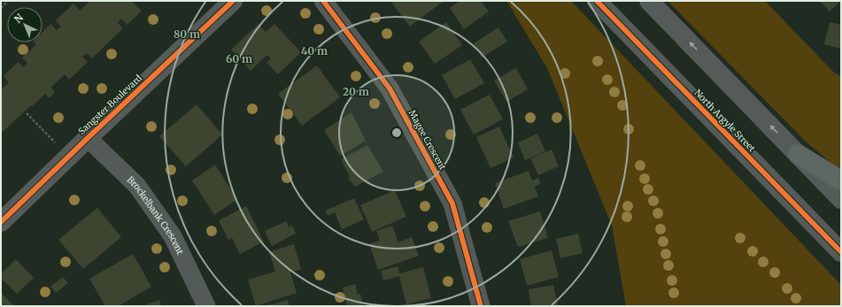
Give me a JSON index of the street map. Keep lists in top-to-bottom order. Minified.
{"streets":{"street":["Sangster Boulevard","North Argyle Street","Magee Crescent","Brockelbank Crescent"]},"crossings":[["Sangster Boulevard","Brockelbank Crescent"]],"north":"top left","rings":["80 m","40 m","60 m","20 m"]}
